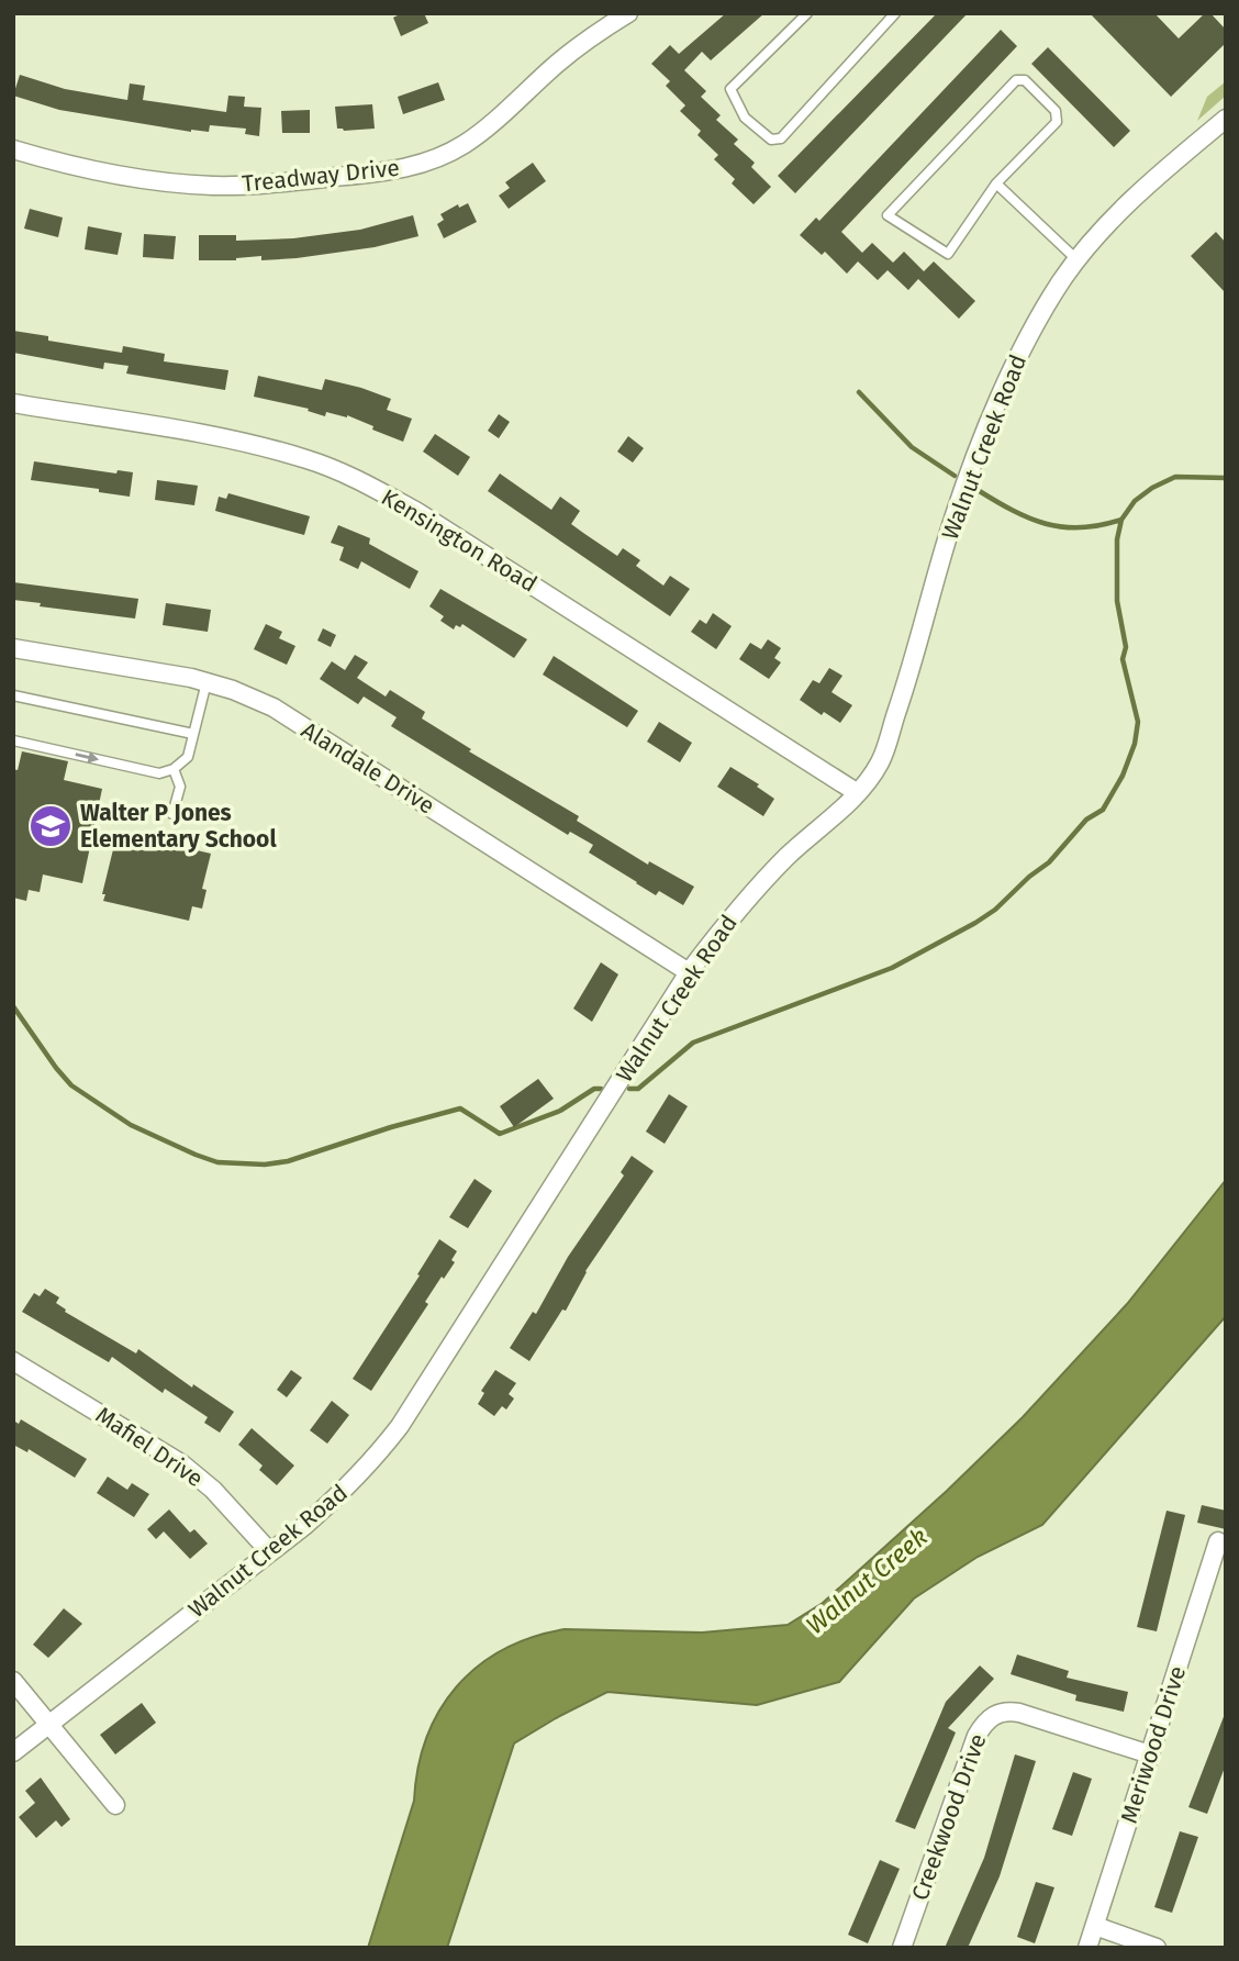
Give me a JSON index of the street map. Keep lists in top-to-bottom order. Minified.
{"streets":{"street":["Treadway Drive","Walnut Creek Road","Kensington Road","Alandale Drive","Mafiel Drive","Meriwood Drive","Creekwood Drive"]},"crossings":[["Walnut Creek Road","Kensington Road"],["Walnut Creek Road","Alandale Drive"],["Walnut Creek Road","Mafiel Drive"],["Meriwood Drive","Creekwood Drive"]],"water":["Walnut Creek"],"places":{"school or university":["Walter P Jones Elementary School"]}}
